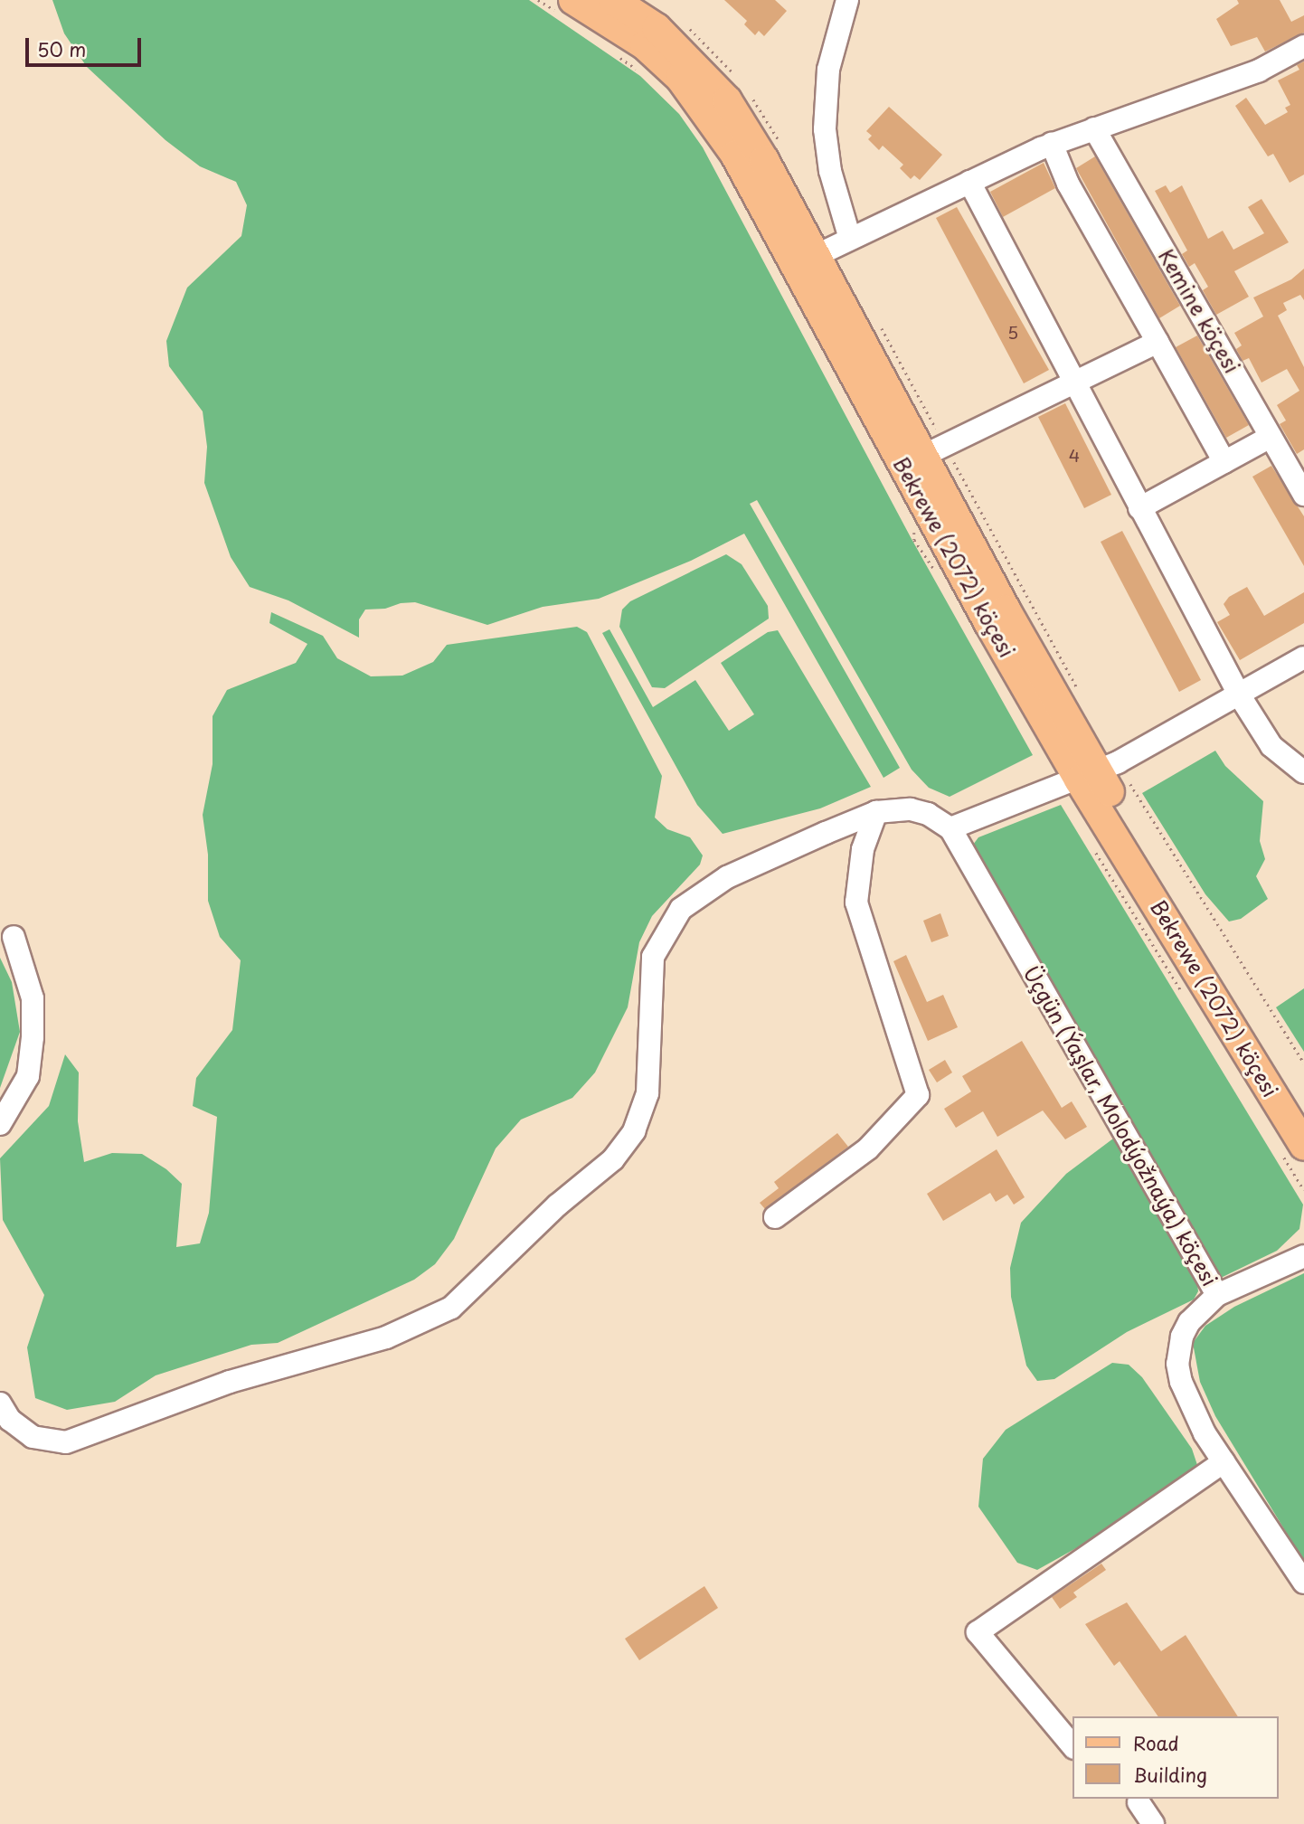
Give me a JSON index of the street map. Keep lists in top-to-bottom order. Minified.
{"streets":{"main road":["Bekrewe (2072) köçesi"],"street":["Kemine köçesi","Üçgün (Ýaşlar, Molodýožnaýa) köçesi"]},"house_numbers":["5","4"],"legend":["Road","Building"],"scale_bar":"50 m"}
